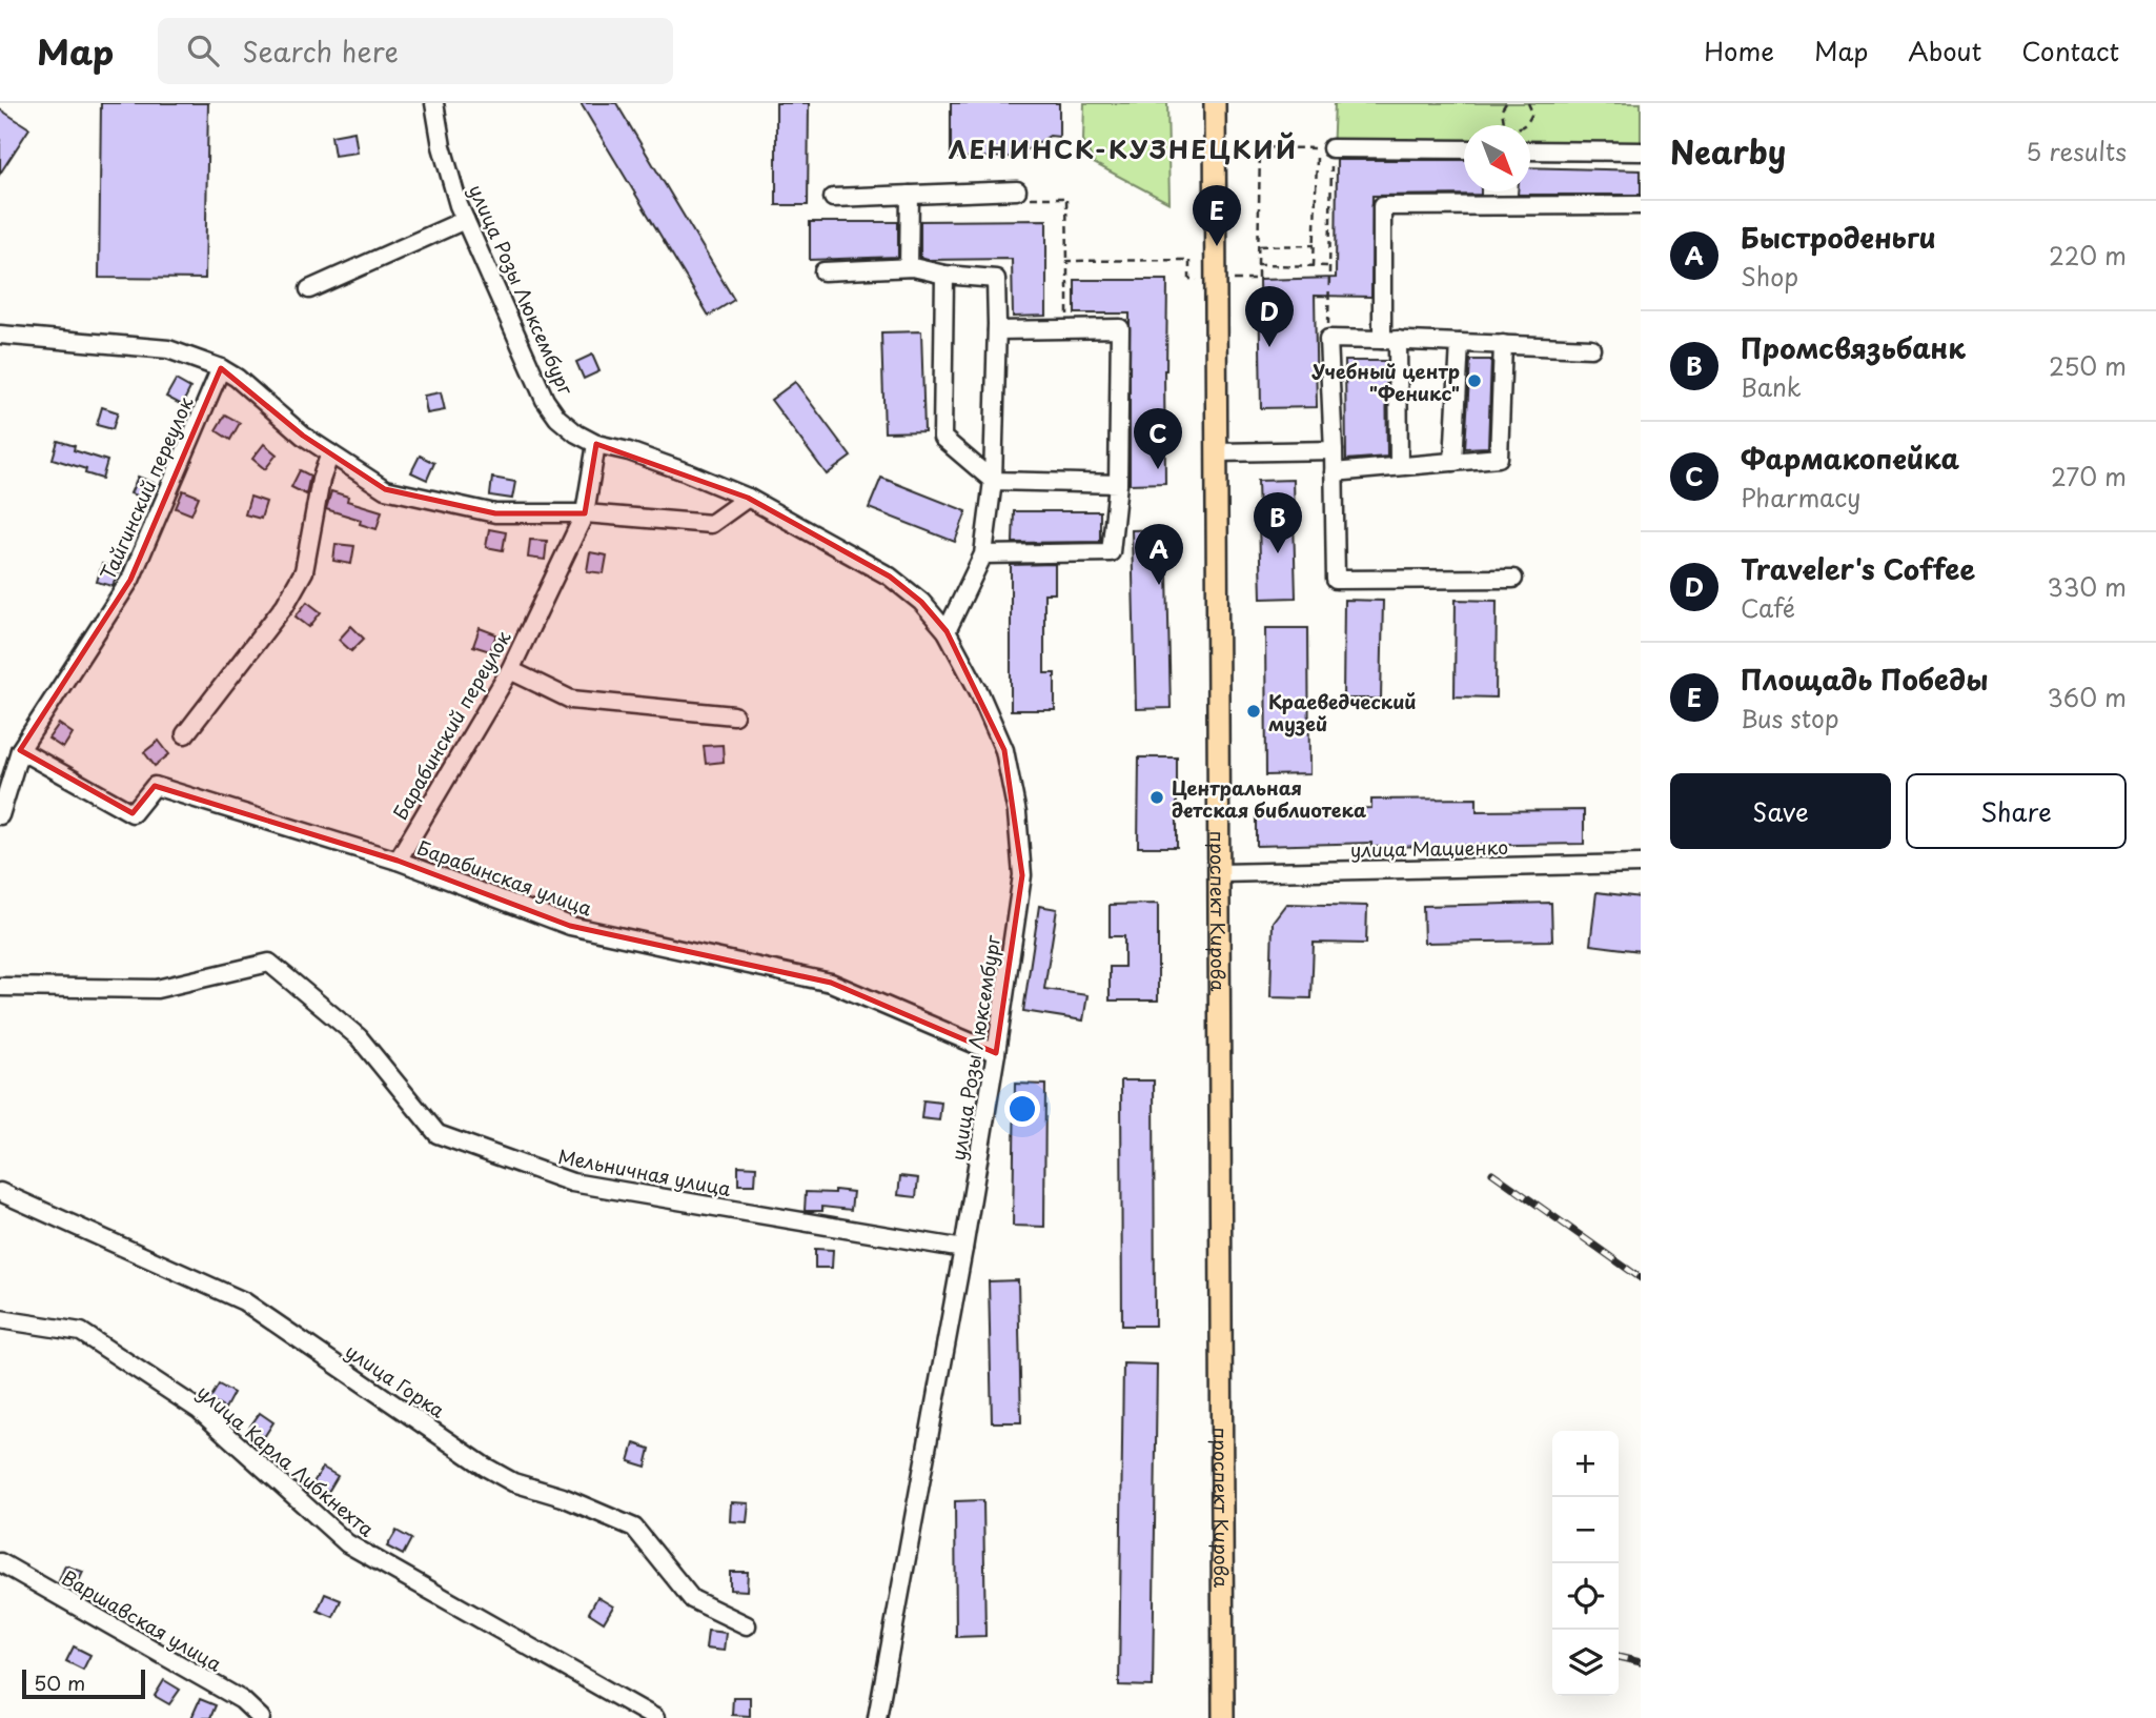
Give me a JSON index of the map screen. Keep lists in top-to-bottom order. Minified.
{"streets":{"main road":["проспект Кирова"],"street":["улица Розы Люксембург","Тайгинский переулок","Барабинский переулок","улица Мациенко","Барабинская улица","Мельничная улица","улица Горка","улица Карла Либкнехта","Варшавская улица"]},"crossings":[["улица Розы Люксембург","Барабинский переулок"],["улица Розы Люксембург","Барабинская улица"],["улица Розы Люксембург","Мельничная улица"],["Тайгинский переулок","Барабинская улица"],["Барабинский переулок","Барабинская улица"],["улица Мациенко","проспект Кирова"]],"districts":["ЛЕНИНСК-КУЗНЕЦКИЙ"],"places":["Учебный центр \"Феникс\"","Краеведческий музей","Центральная детская библиотека"],"scale_bar":"50 m","north":"bottom right","page":{"header":"Map","search":"Search here","nav":["Home","Map","About","Contact"],"heading":["Nearby","5 results"],"pins":["E","D","C","B","A"],"list":[{"mark":"A","name":"Быстроденьги","note":"Shop","value":"220 m"},{"mark":"B","name":"Промсвязьбанк","note":"Bank","value":"250 m"},{"mark":"C","name":"Фармакопейка","note":"Pharmacy","value":"270 m"},{"mark":"D","name":"Traveler's Coffee","note":"Café","value":"330 m"},{"mark":"E","name":"Площадь Победы","note":"Bus stop","value":"360 m"}],"buttons":["Save","Share"],"map_buttons":["+","−"],"scale":"50 m"}}
